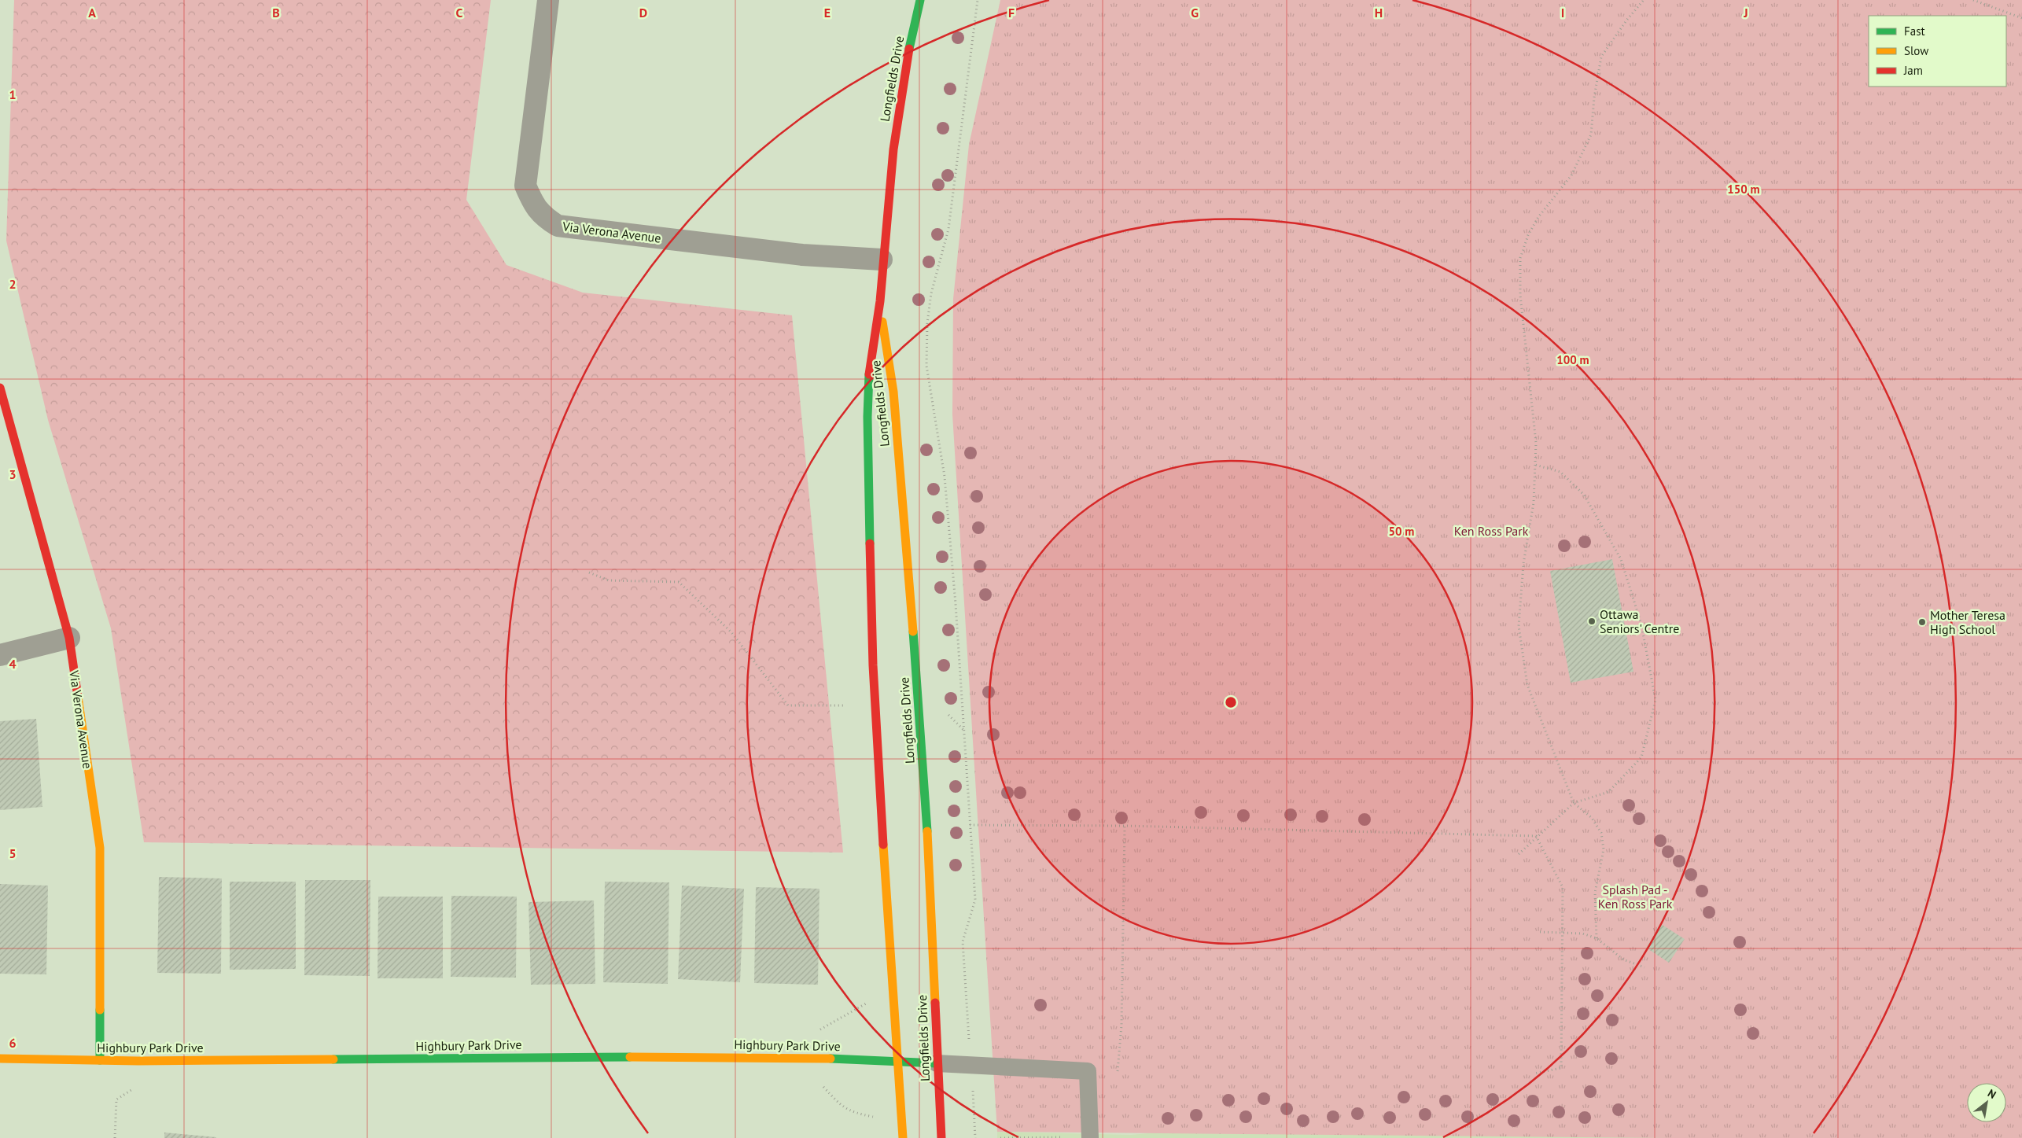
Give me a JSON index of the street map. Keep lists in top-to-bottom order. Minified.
{"streets":{"street":["Longfields Drive","Via Verona Avenue","Highbury Park Drive"]},"crossings":[["Longfields Drive","Via Verona Avenue"],["Longfields Drive","Highbury Park Drive"],["Via Verona Avenue","Highbury Park Drive"]],"parks":["Ken Ross Park","Splash Pad - Ken Ross Park"],"places":["Ottawa Seniors' Centre","Mother Teresa High School"],"legend":["Fast","Slow","Jam"],"north":"top right","grid":{"columns":["A","B","C","D","E","F","G","H","I","J"],"rows":["1","2","3","4","5","6"]},"rings":["150 m","100 m","50 m"]}
